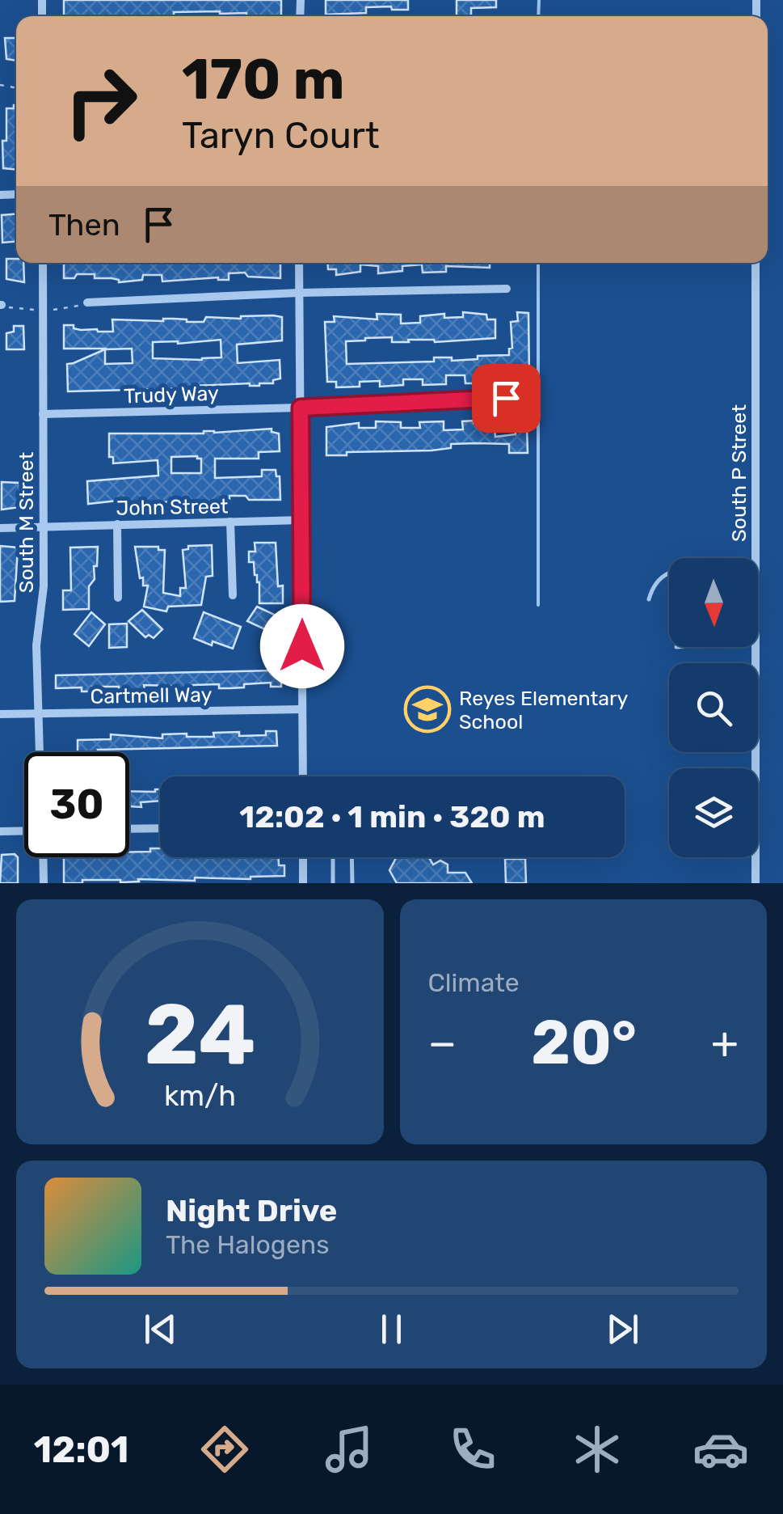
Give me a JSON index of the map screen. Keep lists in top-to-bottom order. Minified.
{"streets":{"street":["Trudy Way","South P Street","John Street","South M Street","Cartmell Way"]},"crossings":[["Trudy Way","South M Street"],["John Street","South M Street"],["South M Street","Cartmell Way"]],"places":{"school or university":["Reyes Elementary School"]},"north":"bottom","page":{"turn":["170 m","Taryn Court"],"then":"Then","limit":"30","trip":"12:02 · 1 min · 320 m","tile":"Climate","heat":["−","20°","+"],"song":["Night Drive","The Halogens"],"tabs":"12:01","gauge":["24","km/h"]}}
